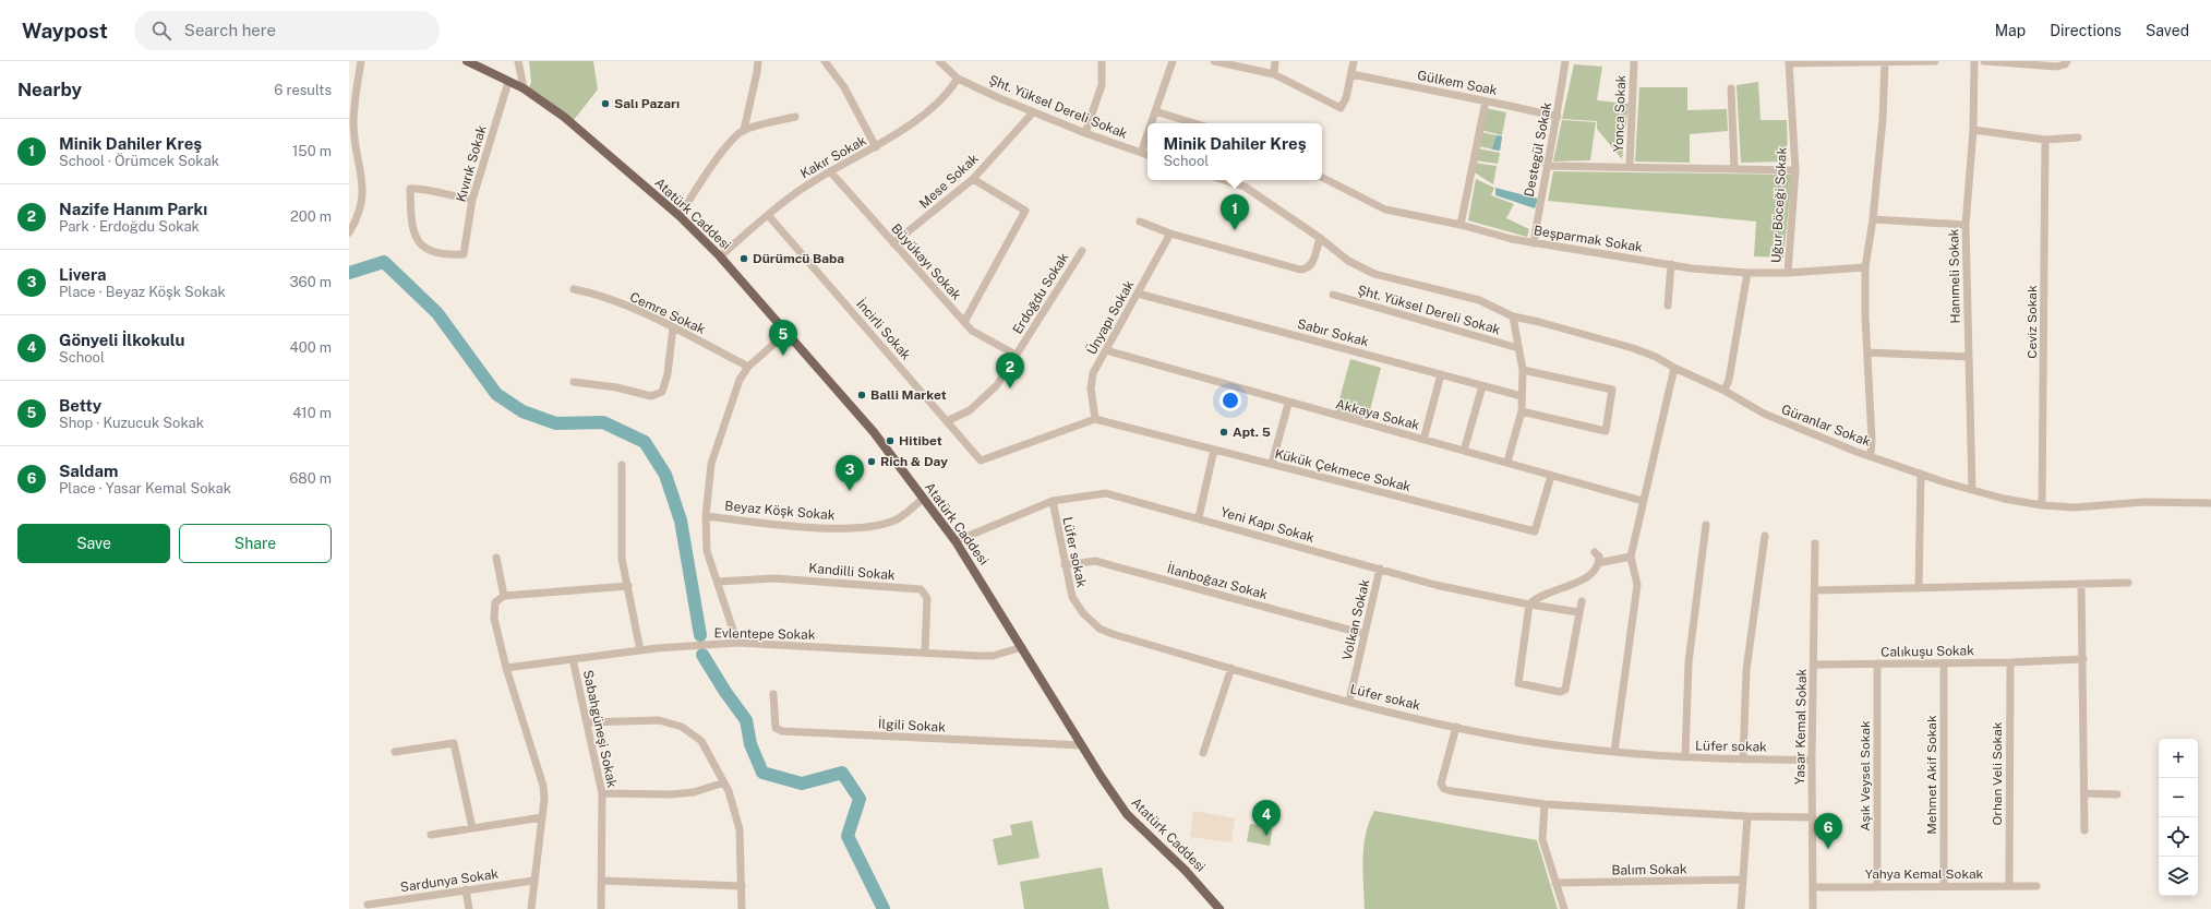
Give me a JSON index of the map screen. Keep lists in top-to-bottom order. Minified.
{"streets":{"main road":["Atatürk Caddesi"],"street":["Gülkem Soak","Şht. Yüksel Dereli Sokak","Yonca Sokak","Destegül Sokak","Kakır Sokak","Kıvırık Sokak","Mese Sokak","Uğur Böceği Sokak","Beşparmak Sokak","Büyükayı Sokak","Hanımeli Sokak","Erdoğdu Sokak","Cemre Sokak","Ünyapı Sokak","Ceviz Sokak","İncirli Sokak","Sabır Sokak","Akkaya Sokak","Güranlar Sokak","Kükük Çekmece Sokak","Beyaz Köşk Sokak","Yeni Kapı Sokak","Lüfer sokak","Kandilli Sokak","İlanboğazı Sokak","Volkan Sokak","Evlentepe Sokak","Calıkuşu Sokak","İlgili Sokak","Yasar Kemal Sokak","Sabahgüneşi Sokak","Orhan Veli Sokak","Mehmet Akif Sokak","Aşık Veysel Sokak","Balım Sokak","Yahya Kemal Sokak","Sardunya Sokak"]},"crossings":[["Gülkem Soak","Destegül Sokak"],["Şht. Yüksel Dereli Sokak","Kakır Sokak"],["Şht. Yüksel Dereli Sokak","Mese Sokak"],["Şht. Yüksel Dereli Sokak","Güranlar Sokak"],["Destegül Sokak","Beşparmak Sokak"],["Kakır Sokak","Atatürk Caddesi"],["Kakır Sokak","Büyükayı Sokak"],["Kakır Sokak","İncirli Sokak"],["Kıvırık Sokak","Atatürk Caddesi"],["Mese Sokak","Büyükayı Sokak"],["Uğur Böceği Sokak","Beşparmak Sokak"],["Atatürk Caddesi","Beyaz Köşk Sokak"],["Atatürk Caddesi","Yeni Kapı Sokak"],["Atatürk Caddesi","Evlentepe Sokak"],["Atatürk Caddesi","İlgili Sokak"],["Büyükayı Sokak","Erdoğdu Sokak"],["Hanımeli Sokak","Güranlar Sokak"],["Erdoğdu Sokak","İncirli Sokak"],["Ünyapı Sokak","İncirli Sokak"],["Ünyapı Sokak","Sabır Sokak"],["Ünyapı Sokak","Akkaya Sokak"],["Ünyapı Sokak","Kükük Çekmece Sokak"],["Ceviz Sokak","Güranlar Sokak"],["İncirli Sokak","Kükük Çekmece Sokak"],["Akkaya Sokak","Kükük Çekmece Sokak"],["Yeni Kapı Sokak","Lüfer sokak"],["Yeni Kapı Sokak","Volkan Sokak"],["Lüfer sokak","İlanboğazı Sokak"],["Lüfer sokak","Volkan Sokak"],["Lüfer sokak","Yasar Kemal Sokak"],["Kandilli Sokak","Evlentepe Sokak"],["İlanboğazı Sokak","Volkan Sokak"],["Evlentepe Sokak","Sabahgüneşi Sokak"],["Calıkuşu Sokak","Yasar Kemal Sokak"],["Calıkuşu Sokak","Orhan Veli Sokak"],["Calıkuşu Sokak","Mehmet Akif Sokak"],["Calıkuşu Sokak","Aşık Veysel Sokak"],["Yasar Kemal Sokak","Yahya Kemal Sokak"],["Orhan Veli Sokak","Yahya Kemal Sokak"],["Mehmet Akif Sokak","Yahya Kemal Sokak"],["Aşık Veysel Sokak","Yahya Kemal Sokak"]],"places":["Salı Pazarı","Dürümcü Baba","Balli Market","Apt. 5","Hitibet","Rich & Day"],"page":{"header":"Waypost","search":"Search here","nav":["Map","Directions","Saved"],"heading":["Nearby","6 results"],"list":[{"mark":"1","name":"Minik Dahiler Kreş","note":"School · Örümcek Sokak","value":"150 m"},{"mark":"2","name":"Nazife Hanım Parkı","note":"Park · Erdoğdu Sokak","value":"200 m"},{"mark":"3","name":"Livera","note":"Place · Beyaz Köşk Sokak","value":"360 m"},{"mark":"4","name":"Gönyeli İlkokulu","note":"School","value":"400 m"},{"mark":"5","name":"Betty","note":"Shop · Kuzucuk Sokak","value":"410 m"},{"mark":"6","name":"Saldam","note":"Place · Yasar Kemal Sokak","value":"680 m"}],"popup":["Minik Dahiler Kreş","School"],"pins":["1","5","2","3","4","6"],"buttons":["Save","Share"],"map_buttons":["+","−"]}}
